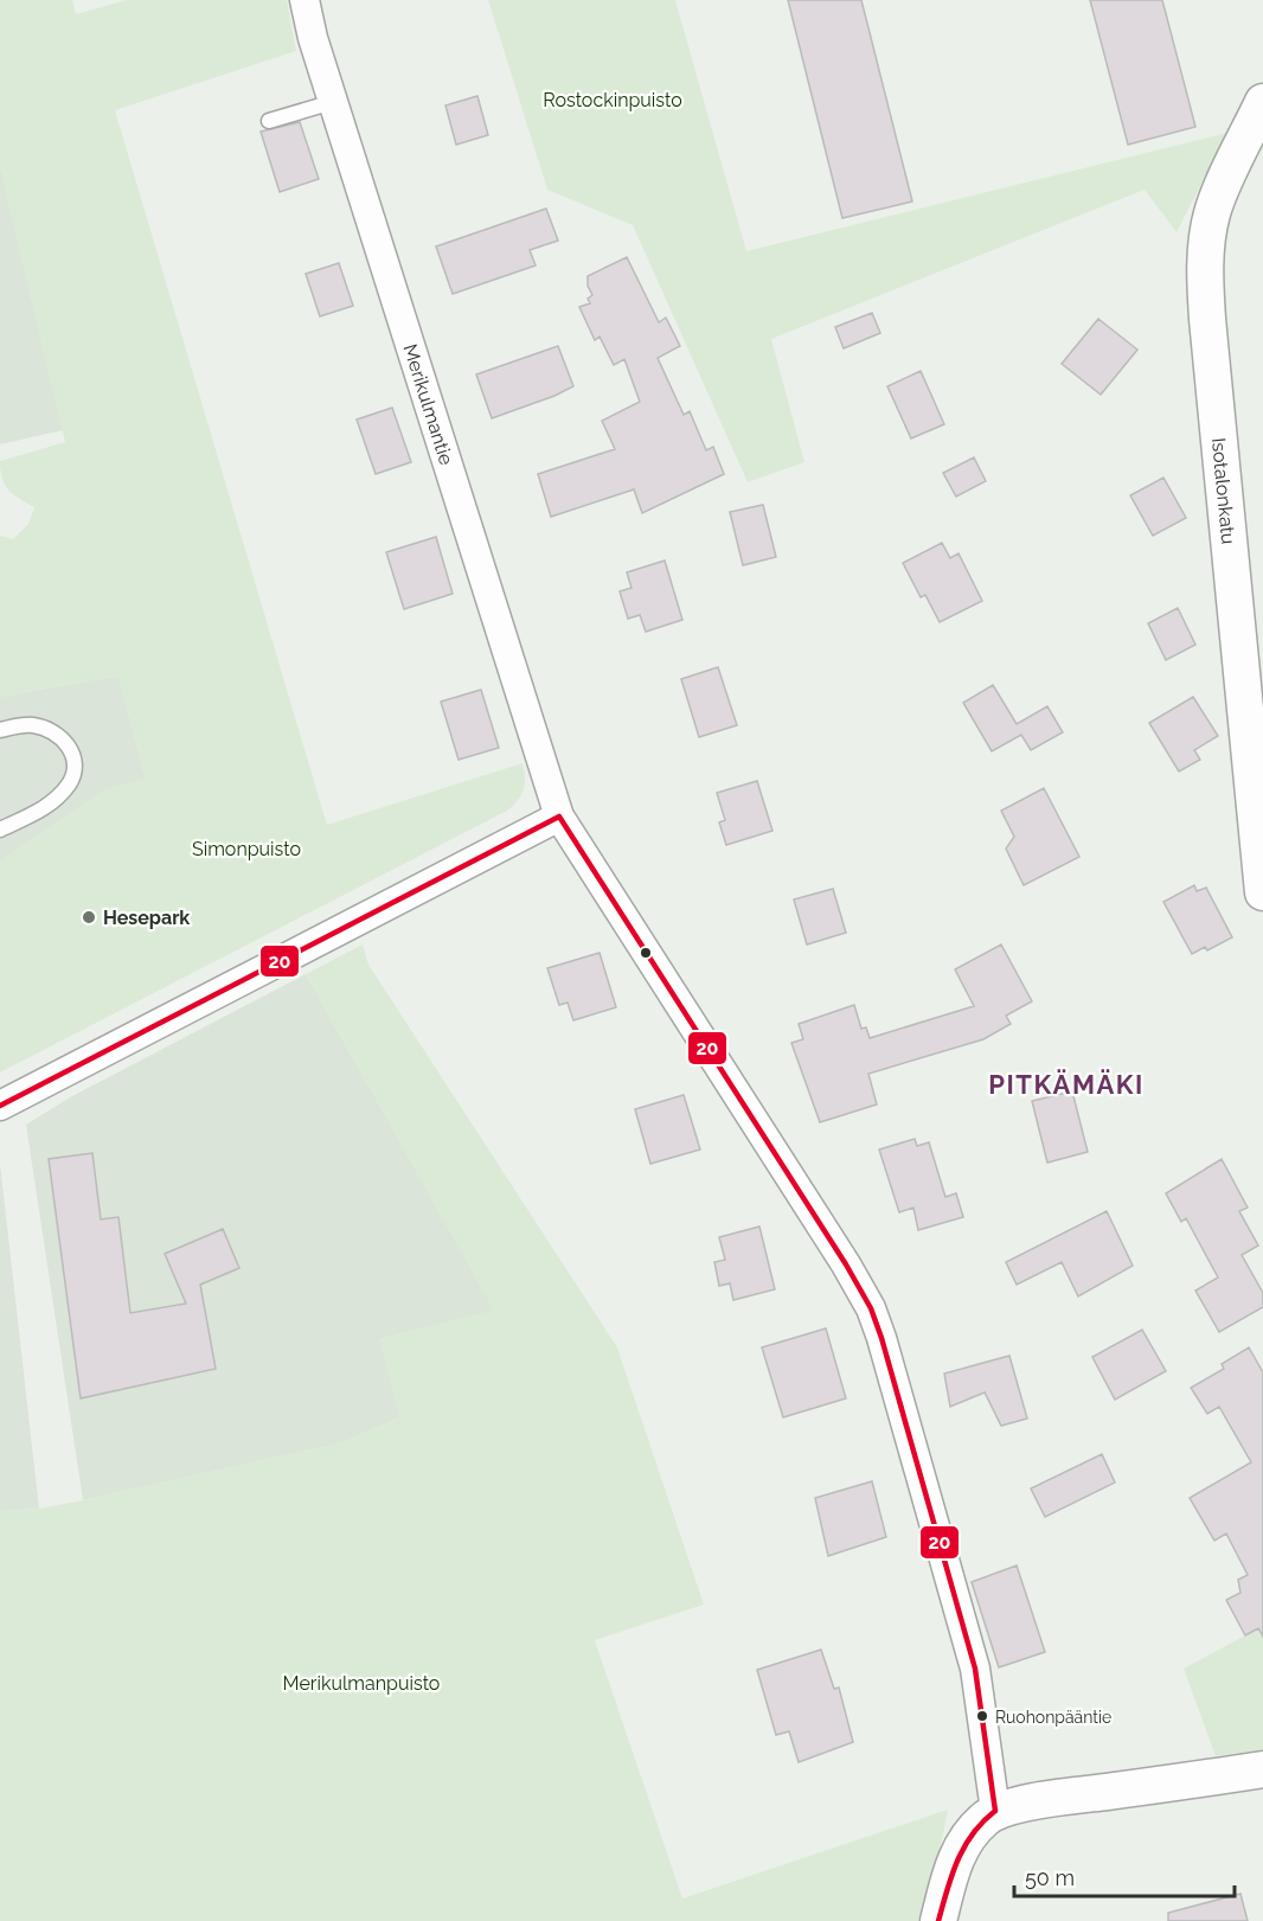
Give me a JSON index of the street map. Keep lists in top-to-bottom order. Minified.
{"streets":{"street":["Merikulmantie","Isotalonkatu"]},"districts":["PITKÄMÄKI"],"parks":["Rostockinpuisto","Simonpuisto","Merikulmanpuisto"],"places":["Hesepark","Ruohonpääntie"],"lines":["transit line 20"],"scale_bar":"50 m"}
